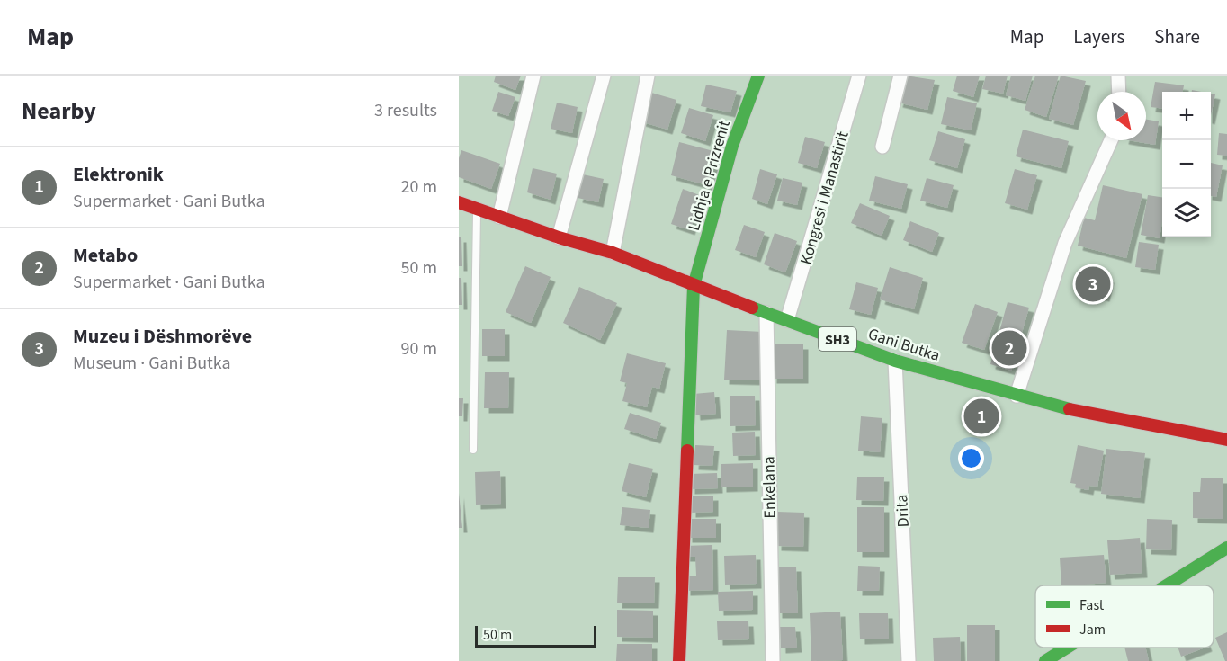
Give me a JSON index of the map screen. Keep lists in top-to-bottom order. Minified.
{"streets":{"main road":["Lidhja e Prizrenit","SH3","Gani Butka"],"street":["Kongresi i Manastirit","Enkelana","Drita"]},"crossings":[["Lidhja e Prizrenit","Gani Butka"],["Kongresi i Manastirit","Gani Butka"],["Gani Butka","Enkelana"],["Gani Butka","Drita"]],"legend":["Fast","Jam"],"scale_bar":"50 m","north":"bottom right","page":{"header":"Map","nav":["Map","Layers","Share"],"heading":["Nearby","3 results"],"map_buttons":["+","−"],"list":[{"mark":"1","name":"Elektronik","note":"Supermarket · Gani Butka","value":"20 m"},{"mark":"2","name":"Metabo","note":"Supermarket · Gani Butka","value":"50 m"},{"mark":"3","name":"Muzeu i Dëshmorëve","note":"Museum · Gani Butka","value":"90 m"}],"pins":["3","2","1"],"scale":"50 m"}}
